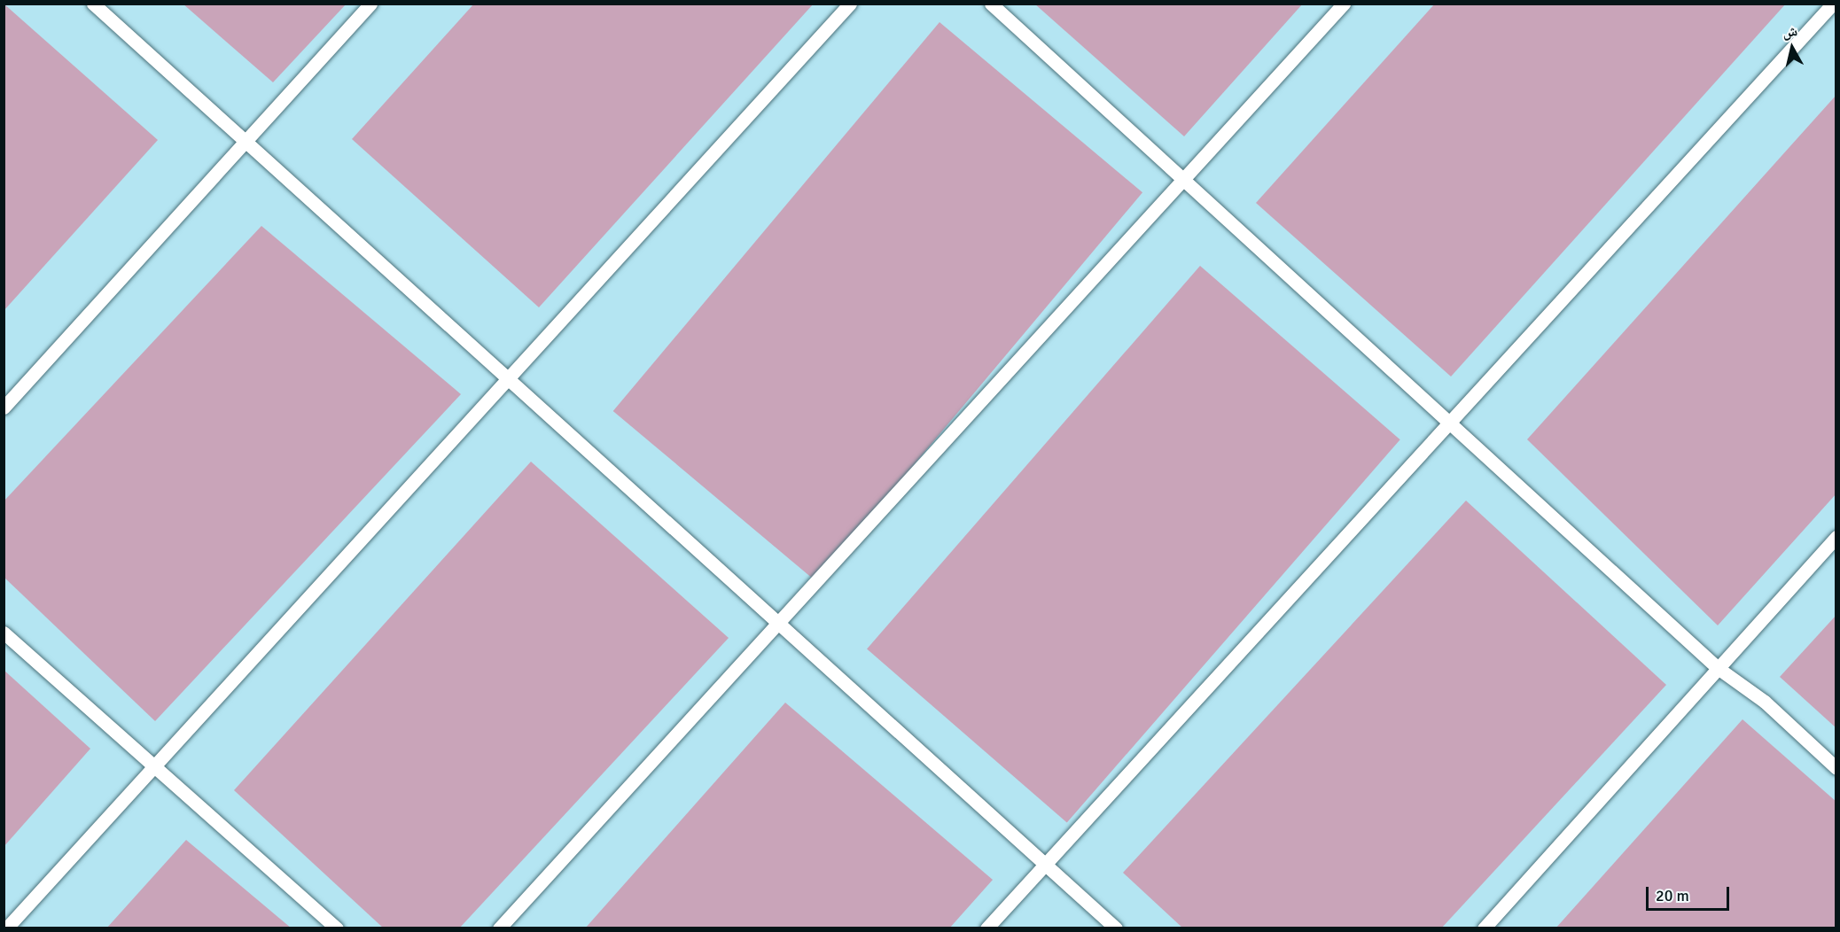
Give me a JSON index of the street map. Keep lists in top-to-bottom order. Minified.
{"scale_bar":"20 m","north":"top"}
